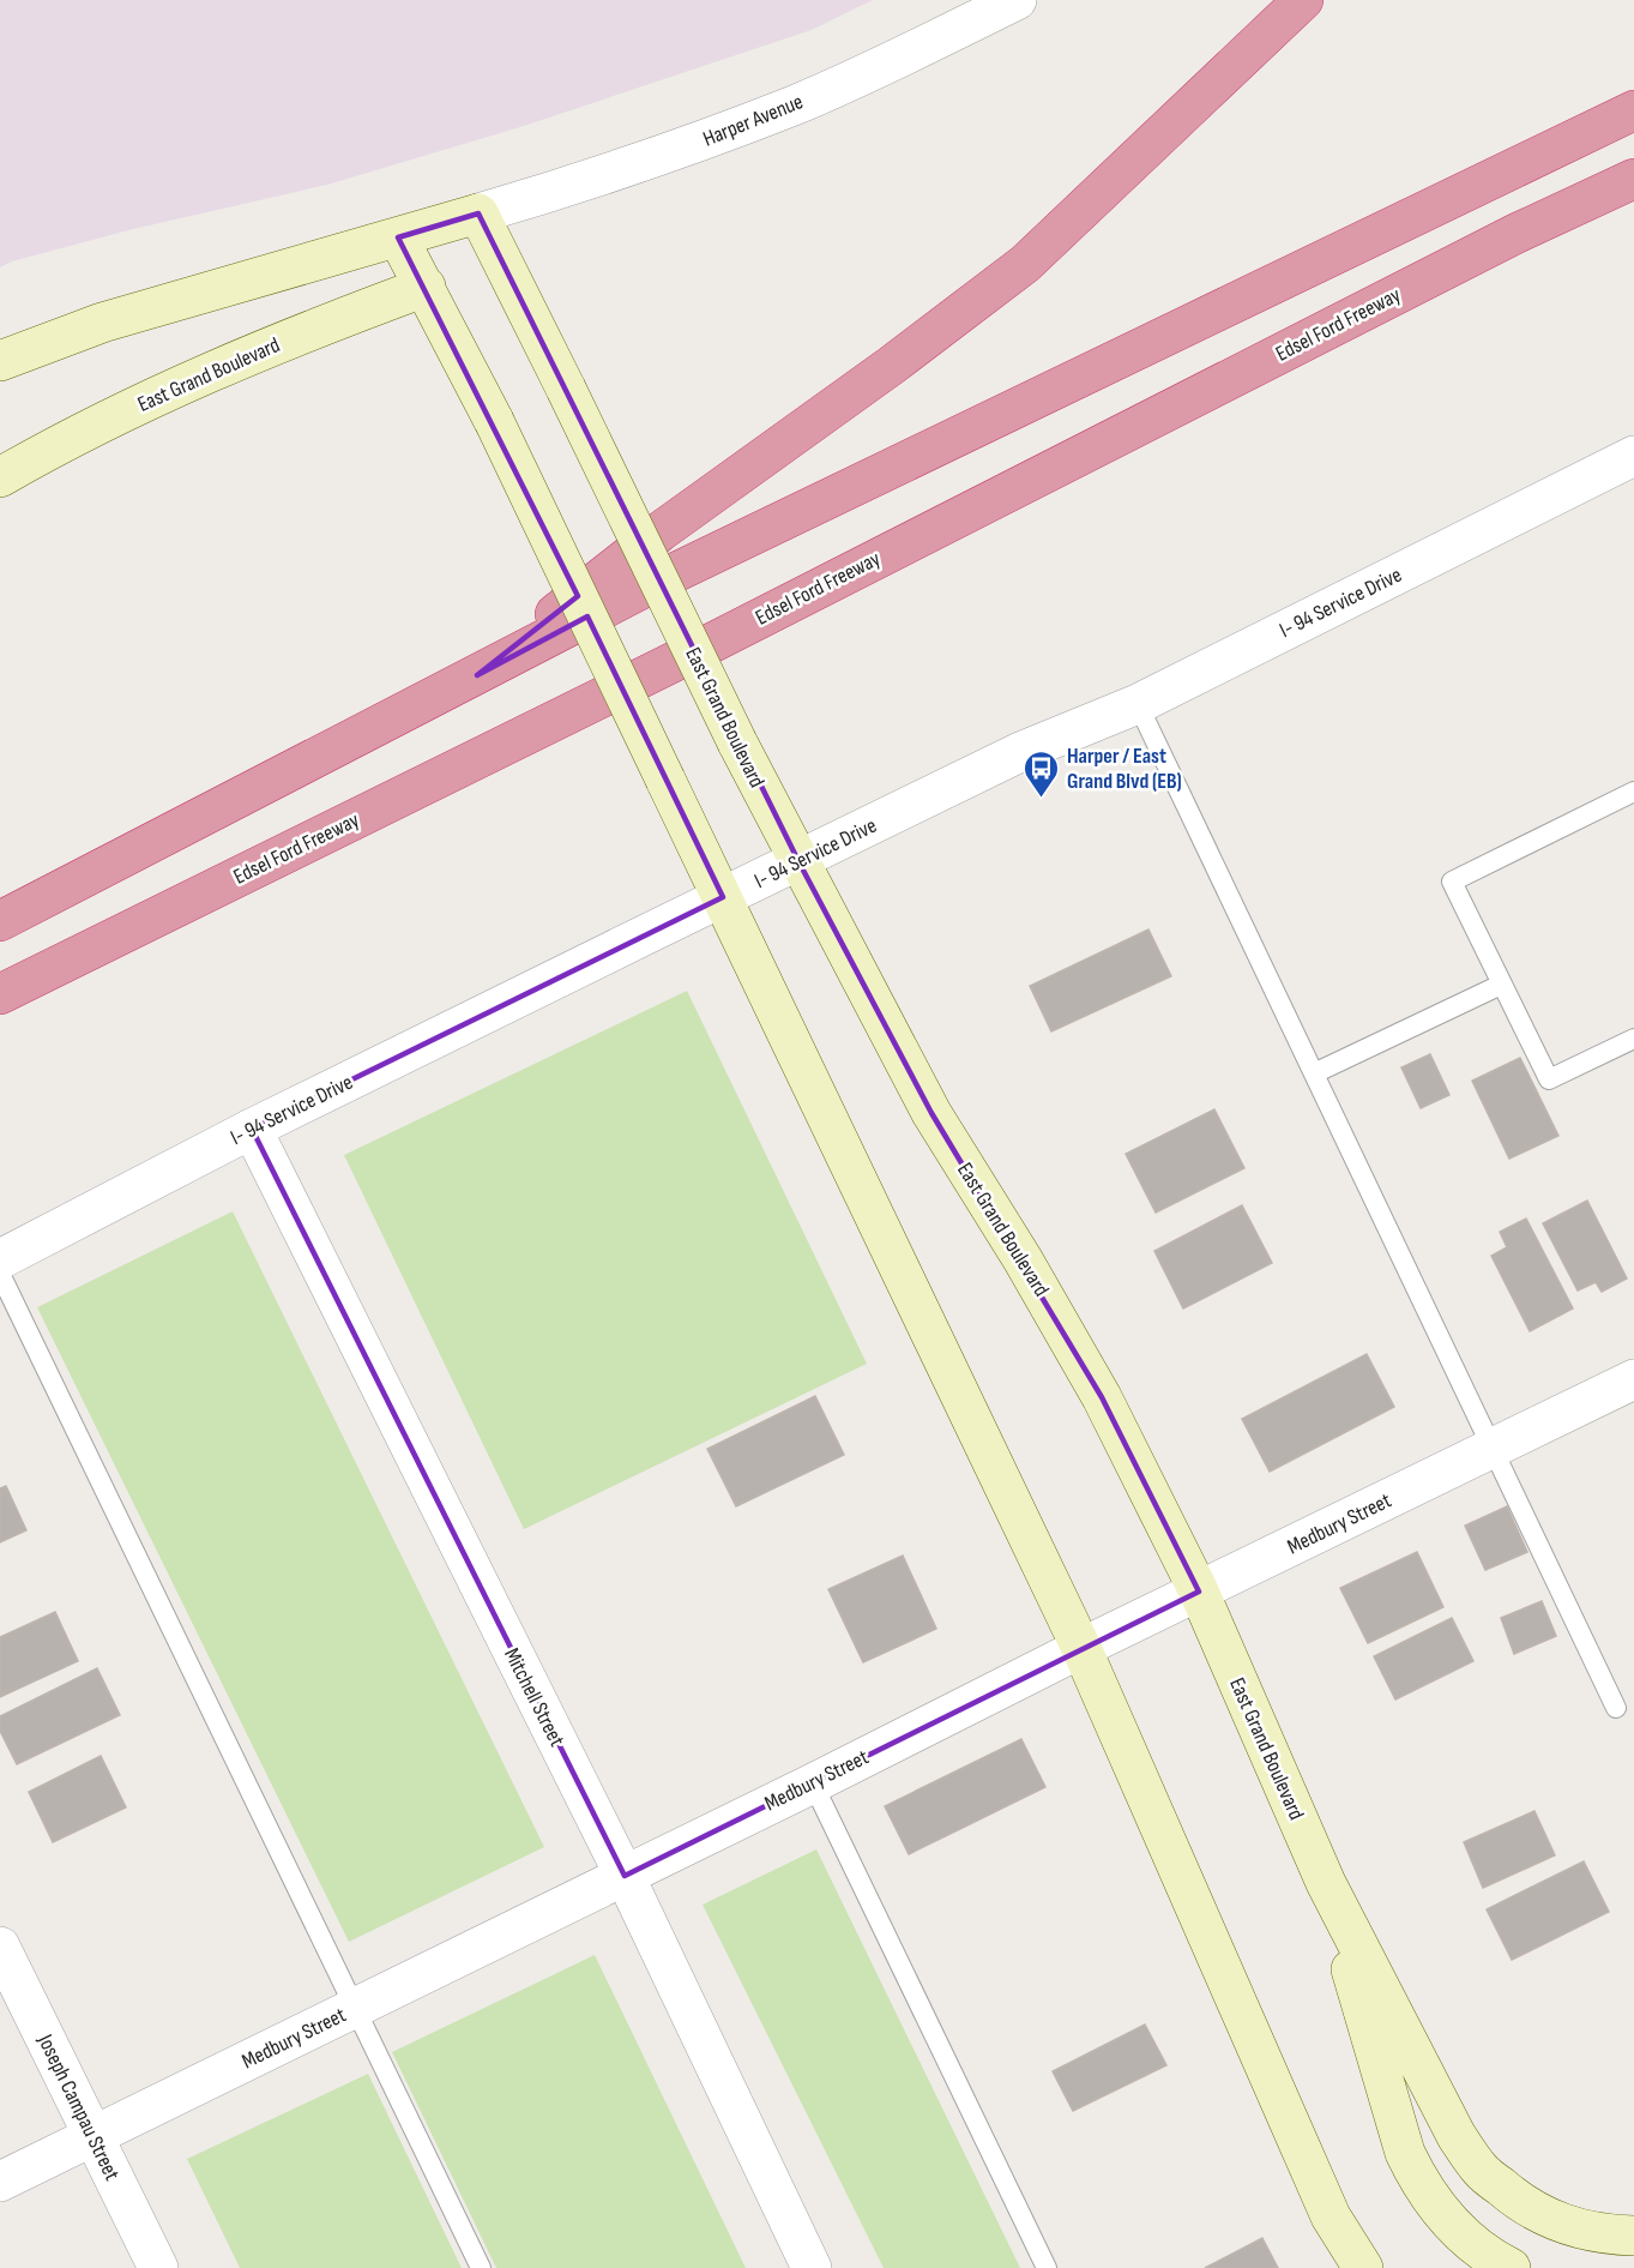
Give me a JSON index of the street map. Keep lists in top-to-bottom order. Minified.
{"streets":{"highway":["Edsel Ford Freeway"],"main road":["East Grand Boulevard"],"street":["Harper Avenue","I- 94 Service Drive","Medbury Street","Mitchell Street","Joseph Campau Street"]},"crossings":[["Harper Avenue","East Grand Boulevard"],["East Grand Boulevard","I- 94 Service Drive"],["East Grand Boulevard","Medbury Street"],["I- 94 Service Drive","Mitchell Street"],["Medbury Street","Mitchell Street"],["Medbury Street","Joseph Campau Street"]],"places":{"bus stop":["Harper / East Grand Blvd (EB)"]}}
